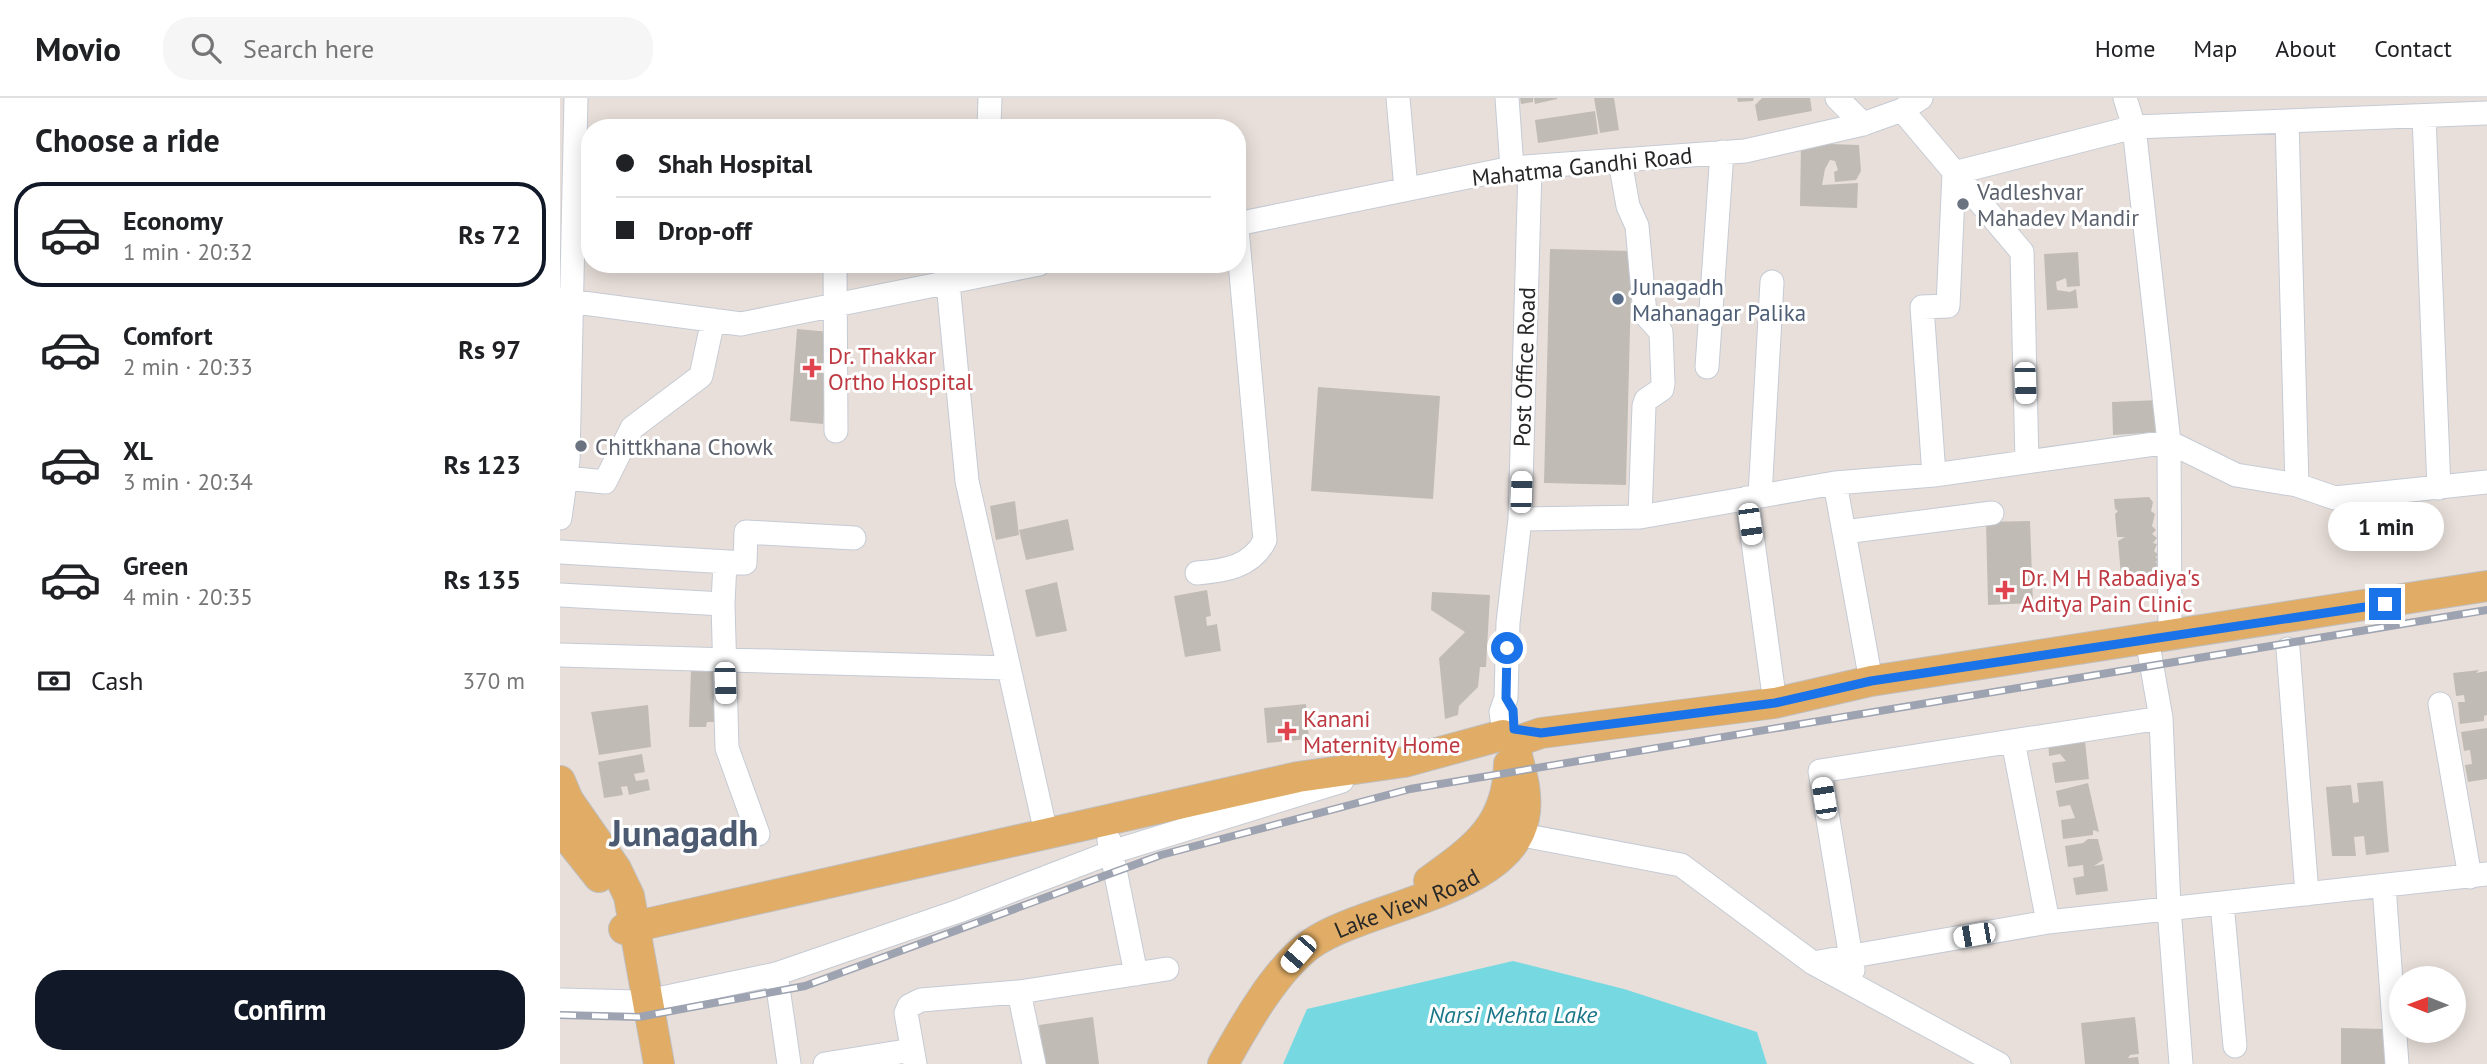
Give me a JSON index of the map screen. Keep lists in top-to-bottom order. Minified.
{"streets":{"main road":["Lake View Road"],"street":["Mahatma Gandhi Road","Post Office Road"]},"crossings":[["Mahatma Gandhi Road","Post Office Road"]],"districts":["Junagadh"],"water":["Narsi Mehta Lake"],"places":{"other":["Vadleshvar Mahadev Mandir","Junagadh Mahanagar Palika","Chittkhana Chowk"],"health":["Dr. Thakkar Ortho Hospital","Dr. M H Rabadiya's Aditya Pain Clinic","Kanani Maternity Home"]},"north":"left","page":{"header":"Movio","search":"Search here","nav":["Home","Map","About","Contact"],"heading":"Choose a ride","banner":["Shah Hospital","Drop-off"],"list":[{"name":"Economy","note":"1 min · 20:32","value":"Rs 72"},{"name":"Comfort","note":"2 min · 20:33","value":"Rs 97"},{"name":"XL","note":"3 min · 20:34","value":"Rs 123"},{"name":"Green","note":"4 min · 20:35","value":"Rs 135"}],"bubble":"1 min","pay":["Cash","370 m"],"buttons":"Confirm"}}
